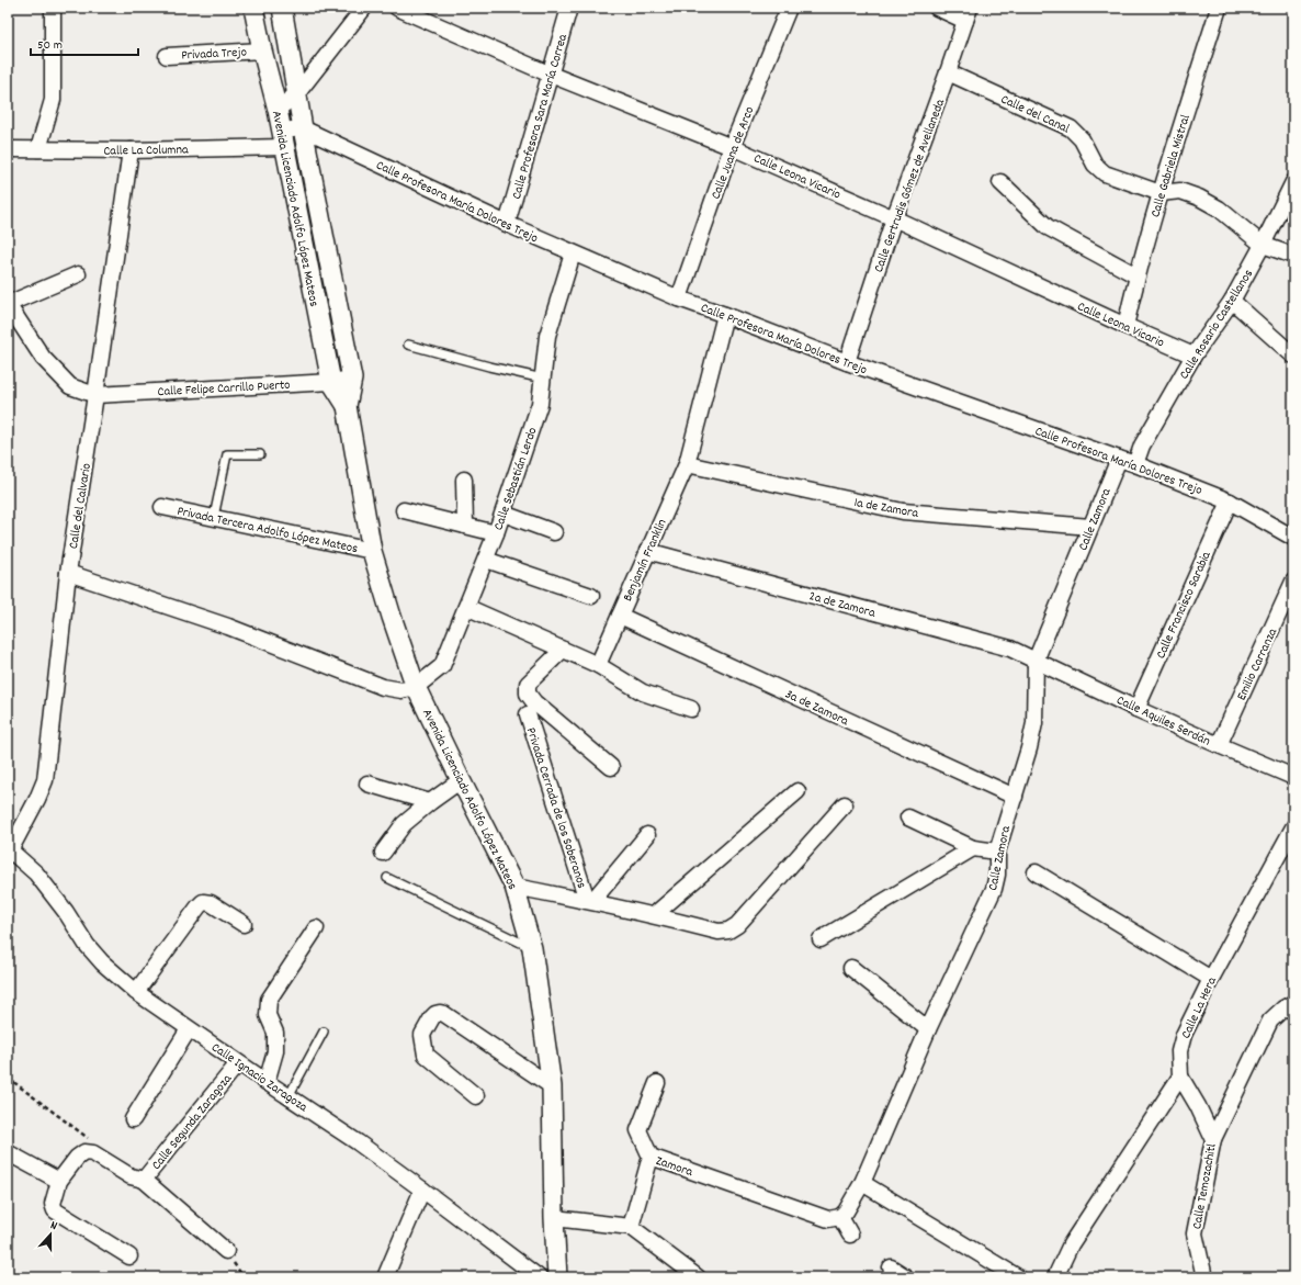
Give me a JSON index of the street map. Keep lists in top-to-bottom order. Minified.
{"streets":{"street":["Privada Trejo","Calle del Canal","Calle Profesora Sara María Correa","Calle La Columna","Calle Juana de Arco","Calle Gabriela Mistral","Calle Leona Vicario","Calle Gertrudis Gómez de Avellaneda","Calle Profesora María Dolores Trejo","Avenida Licenciado Adolfo López Mateos","Calle Rosario Castellanos","Calle Felipe Carrillo Puerto","Calle Sebastián Lerdo","Calle del Calvario","1a de Zamora","Calle Zamora","Privada Tercera Adolfo López Mateos","Benjamín Franklin","2a de Zamora","Calle Francisco Sarabia","Emilio Carranza","3a de Zamora","Calle Aquiles Serdán","Privada Cerrada de los Soberanos","Calle La Hera","Calle Ignacio Zaragoza","Calle Segunda Zaragoza","Zamora","Calle Temozachitl"]},"crossings":[["Privada Trejo","Avenida Licenciado Adolfo López Mateos"],["Calle del Canal","Calle Gabriela Mistral"],["Calle del Canal","Calle Gertrudis Gómez de Avellaneda"],["Calle del Canal","Calle Rosario Castellanos"],["Calle Profesora Sara María Correa","Calle Leona Vicario"],["Calle Profesora Sara María Correa","Calle Profesora María Dolores Trejo"],["Calle La Columna","Avenida Licenciado Adolfo López Mateos"],["Calle La Columna","Calle del Calvario"],["Calle Juana de Arco","Calle Leona Vicario"],["Calle Juana de Arco","Calle Profesora María Dolores Trejo"],["Calle Gabriela Mistral","Calle Leona Vicario"],["Calle Leona Vicario","Calle Gertrudis Gómez de Avellaneda"],["Calle Leona Vicario","Calle Rosario Castellanos"],["Calle Gertrudis Gómez de Avellaneda","Calle Profesora María Dolores Trejo"],["Calle Profesora María Dolores Trejo","Avenida Licenciado Adolfo López Mateos"],["Calle Profesora María Dolores Trejo","Calle Rosario Castellanos"],["Calle Profesora María Dolores Trejo","Calle Sebastián Lerdo"],["Calle Profesora María Dolores Trejo","Calle Zamora"],["Calle Profesora María Dolores Trejo","Benjamín Franklin"],["Calle Profesora María Dolores Trejo","Calle Francisco Sarabia"],["Avenida Licenciado Adolfo López Mateos","Calle Felipe Carrillo Puerto"],["Avenida Licenciado Adolfo López Mateos","Calle Sebastián Lerdo"],["Avenida Licenciado Adolfo López Mateos","Privada Tercera Adolfo López Mateos"],["Avenida Licenciado Adolfo López Mateos","Privada Cerrada de los Soberanos"],["Calle Felipe Carrillo Puerto","Calle del Calvario"],["Calle del Calvario","Calle Ignacio Zaragoza"],["1a de Zamora","Calle Zamora"],["1a de Zamora","Benjamín Franklin"],["Calle Zamora","2a de Zamora"],["Calle Zamora","3a de Zamora"],["Calle Zamora","Calle Aquiles Serdán"],["Calle Zamora","Zamora"],["Benjamín Franklin","2a de Zamora"],["Benjamín Franklin","3a de Zamora"],["2a de Zamora","Calle Aquiles Serdán"],["Calle Francisco Sarabia","Calle Aquiles Serdán"],["Emilio Carranza","Calle Aquiles Serdán"],["Calle La Hera","Calle Temozachitl"],["Calle Ignacio Zaragoza","Calle Segunda Zaragoza"]],"scale_bar":"50 m","north":"top"}
